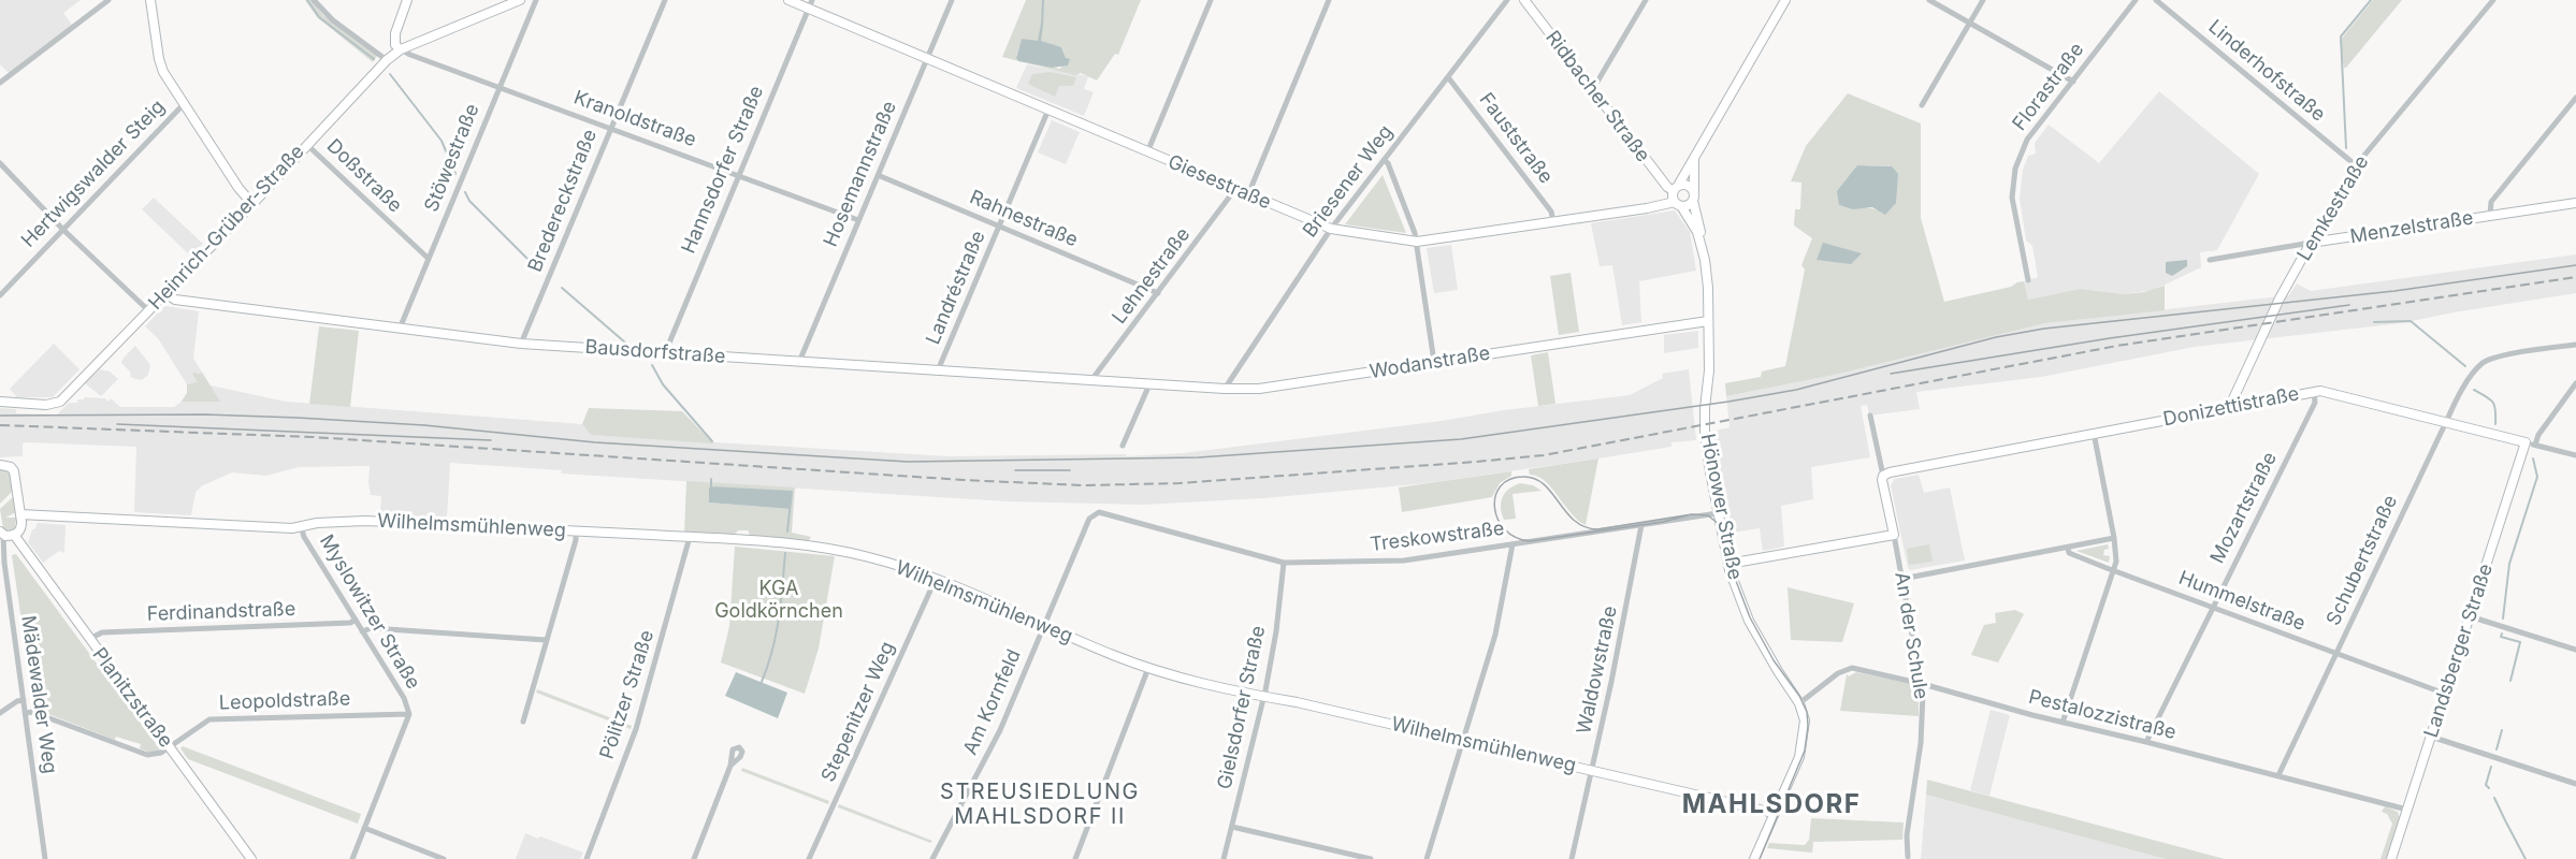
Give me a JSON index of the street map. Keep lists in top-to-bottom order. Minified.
{"streets":{"street":["Linderhofstraße","Florastraße","Ridbacher Straße","Kranoldstraße","Fauststraße","Stöwestraße","Hannsdorfer Straße","Hertwigswalder Steig","Hosemannstraße","Doßstraße","Briesener Weg","Giesestraße","Bredereckstraße","Lemkestraße","Rahnestraße","Heinrich-Grüber-Straße","Menzelstraße","Lehnestraße","Landréstraße","Bausdorfstraße","Wodanstraße","Donizettistraße","Hönower Straße","Mozartstraße","Wilhelmsmühlenweg","Treskowstraße","Schubertstraße","Hummelstraße","Ferdinandstraße","Myslowitzer Straße","An der Schule","Landsberger Straße","Waldowstraße","Mädewalder Weg","Pölitzer Straße","Planitzstraße","Leopoldstraße","Am Kornfeld","Gielsdorfer Straße","Stepenitzer Weg","Pestalozzistraße"]},"crossings":[["Linderhofstraße","Lemkestraße"],["Kranoldstraße","Stöwestraße"],["Kranoldstraße","Hannsdorfer Straße"],["Kranoldstraße","Hosemannstraße"],["Kranoldstraße","Bredereckstraße"],["Kranoldstraße","Heinrich-Grüber-Straße"],["Fauststraße","Briesener Weg"],["Fauststraße","Giesestraße"],["Stöwestraße","Doßstraße"],["Stöwestraße","Bausdorfstraße"],["Hannsdorfer Straße","Giesestraße"],["Hannsdorfer Straße","Bausdorfstraße"],["Hosemannstraße","Giesestraße"],["Hosemannstraße","Rahnestraße"],["Hosemannstraße","Bausdorfstraße"],["Doßstraße","Heinrich-Grüber-Straße"],["Briesener Weg","Giesestraße"],["Briesener Weg","Wodanstraße"],["Giesestraße","Lehnestraße"],["Giesestraße","Landréstraße"],["Giesestraße","Hönower Straße"],["Bredereckstraße","Bausdorfstraße"],["Lemkestraße","Menzelstraße"],["Lemkestraße","Donizettistraße"],["Rahnestraße","Lehnestraße"],["Rahnestraße","Landréstraße"],["Heinrich-Grüber-Straße","Bausdorfstraße"],["Lehnestraße","Bausdorfstraße"],["Landréstraße","Bausdorfstraße"],["Bausdorfstraße","Wodanstraße"],["Wodanstraße","Hönower Straße"],["Donizettistraße","Mozartstraße"],["Donizettistraße","Schubertstraße"],["Donizettistraße","An der Schule"],["Donizettistraße","Landsberger Straße"],["Hönower Straße","Treskowstraße"],["Hönower Straße","Pestalozzistraße"],["Mozartstraße","Hummelstraße"],["Mozartstraße","Pestalozzistraße"],["Wilhelmsmühlenweg","Myslowitzer Straße"],["Wilhelmsmühlenweg","Waldowstraße"],["Wilhelmsmühlenweg","Pölitzer Straße"],["Wilhelmsmühlenweg","Am Kornfeld"],["Wilhelmsmühlenweg","Gielsdorfer Straße"],["Wilhelmsmühlenweg","Stepenitzer Weg"],["Treskowstraße","Waldowstraße"],["Treskowstraße","Am Kornfeld"],["Treskowstraße","Gielsdorfer Straße"],["Schubertstraße","Hummelstraße"],["Schubertstraße","Pestalozzistraße"],["Hummelstraße","Landsberger Straße"],["Ferdinandstraße","Myslowitzer Straße"],["Ferdinandstraße","Planitzstraße"],["Myslowitzer Straße","Leopoldstraße"],["An der Schule","Pestalozzistraße"],["Landsberger Straße","Pestalozzistraße"],["Planitzstraße","Leopoldstraße"]],"districts":["STREUSIEDLUNG MAHLSDORF II","MAHLSDORF"],"parks":["KGA Goldkörnchen"]}
